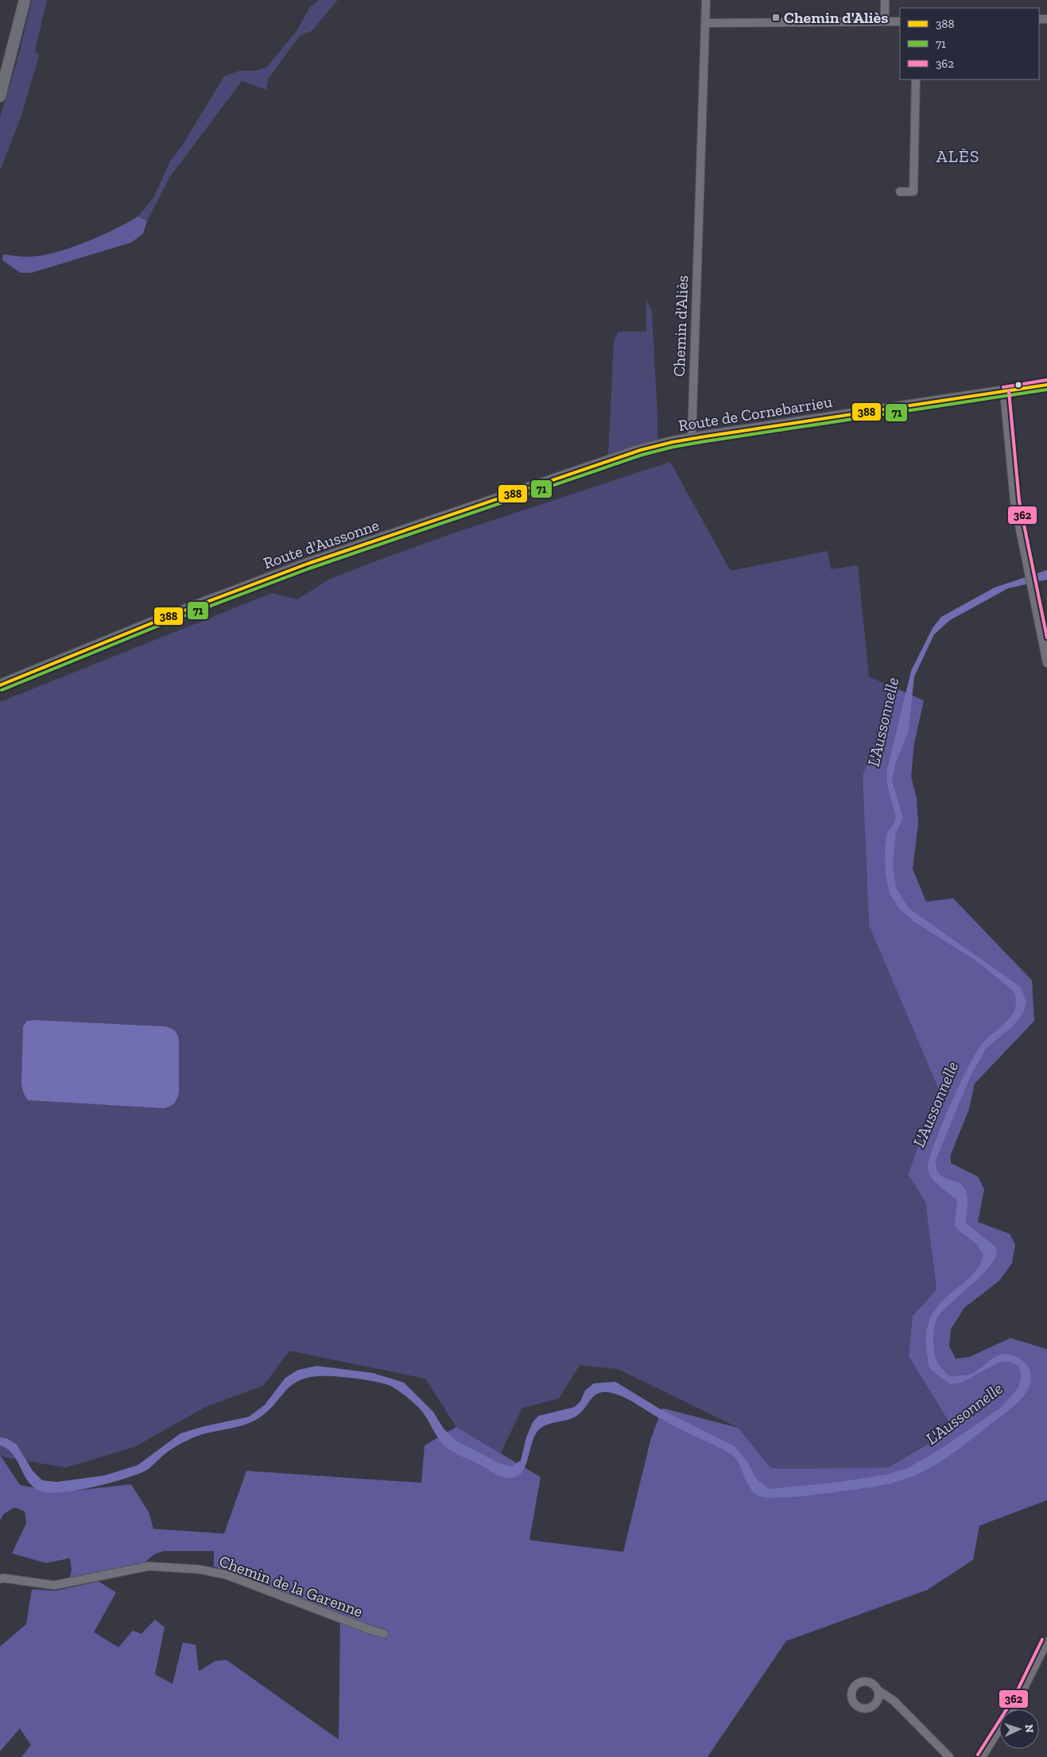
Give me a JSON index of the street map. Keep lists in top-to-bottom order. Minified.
{"streets":{"main road":["Route de Cornebarrieu","Route d'Aussonne"],"street":["Chemin d'Aliès","Chemin de la Garenne"]},"crossings":[["Chemin d'Aliès","Route de Cornebarrieu"],["Route de Cornebarrieu","Route d'Aussonne"]],"districts":["ALÈS"],"water":["L'Aussonnelle"],"places":{"transit":["Chemin d'Aliès"]},"lines":["transit line 362","transit line 388","transit line 71"],"legend":["388","71","362"],"north":"right"}
